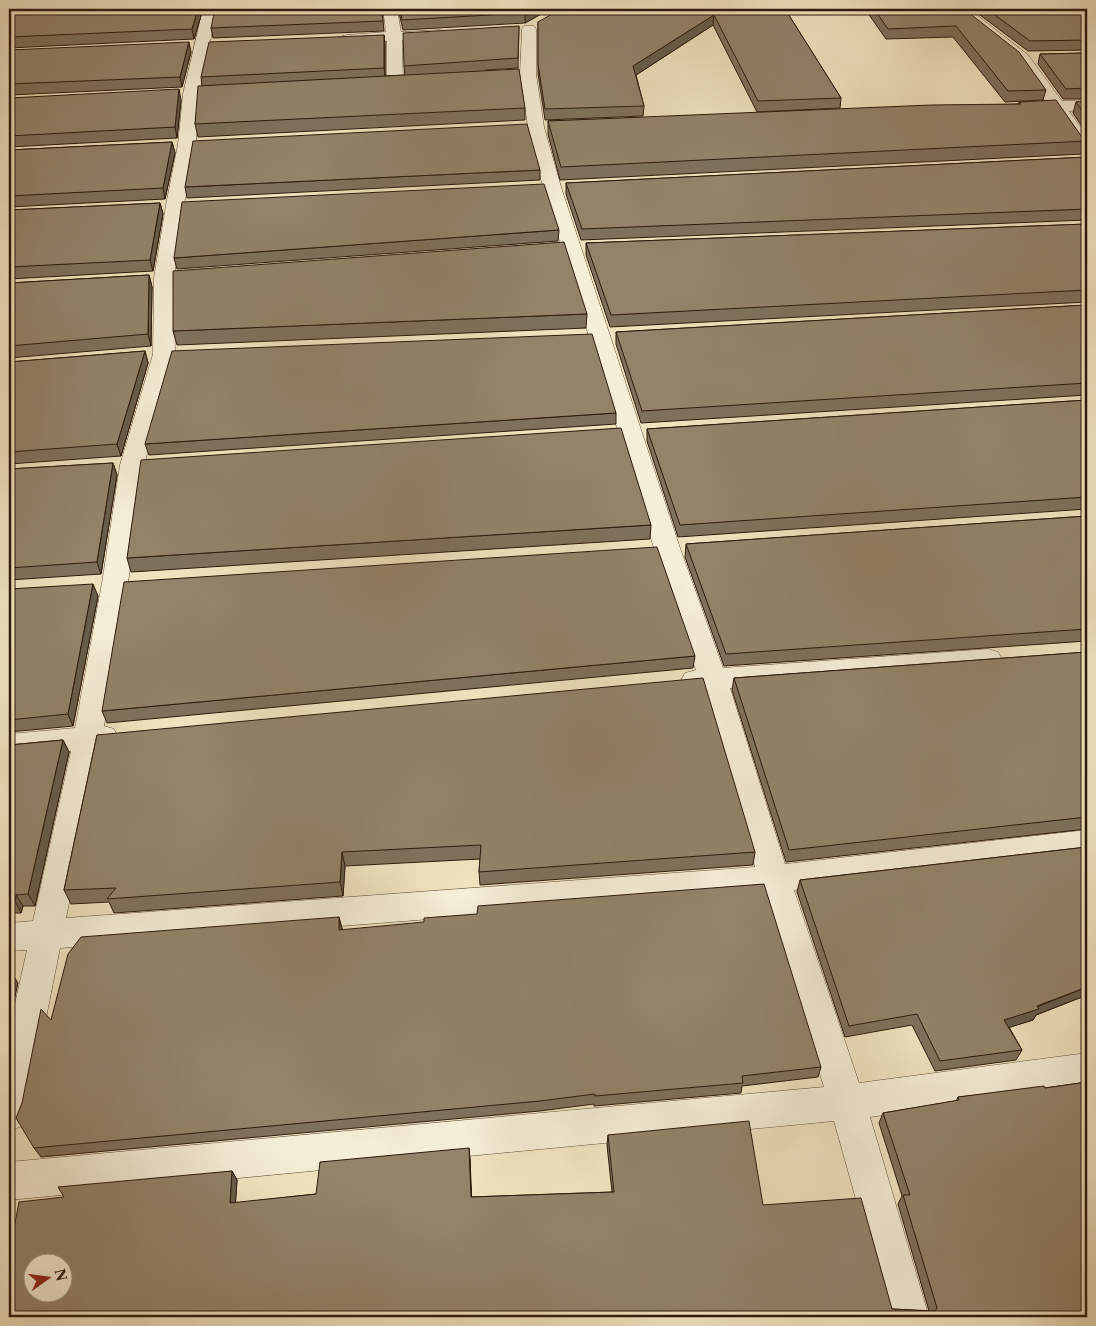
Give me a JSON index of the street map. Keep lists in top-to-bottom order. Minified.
{"north":"right"}
